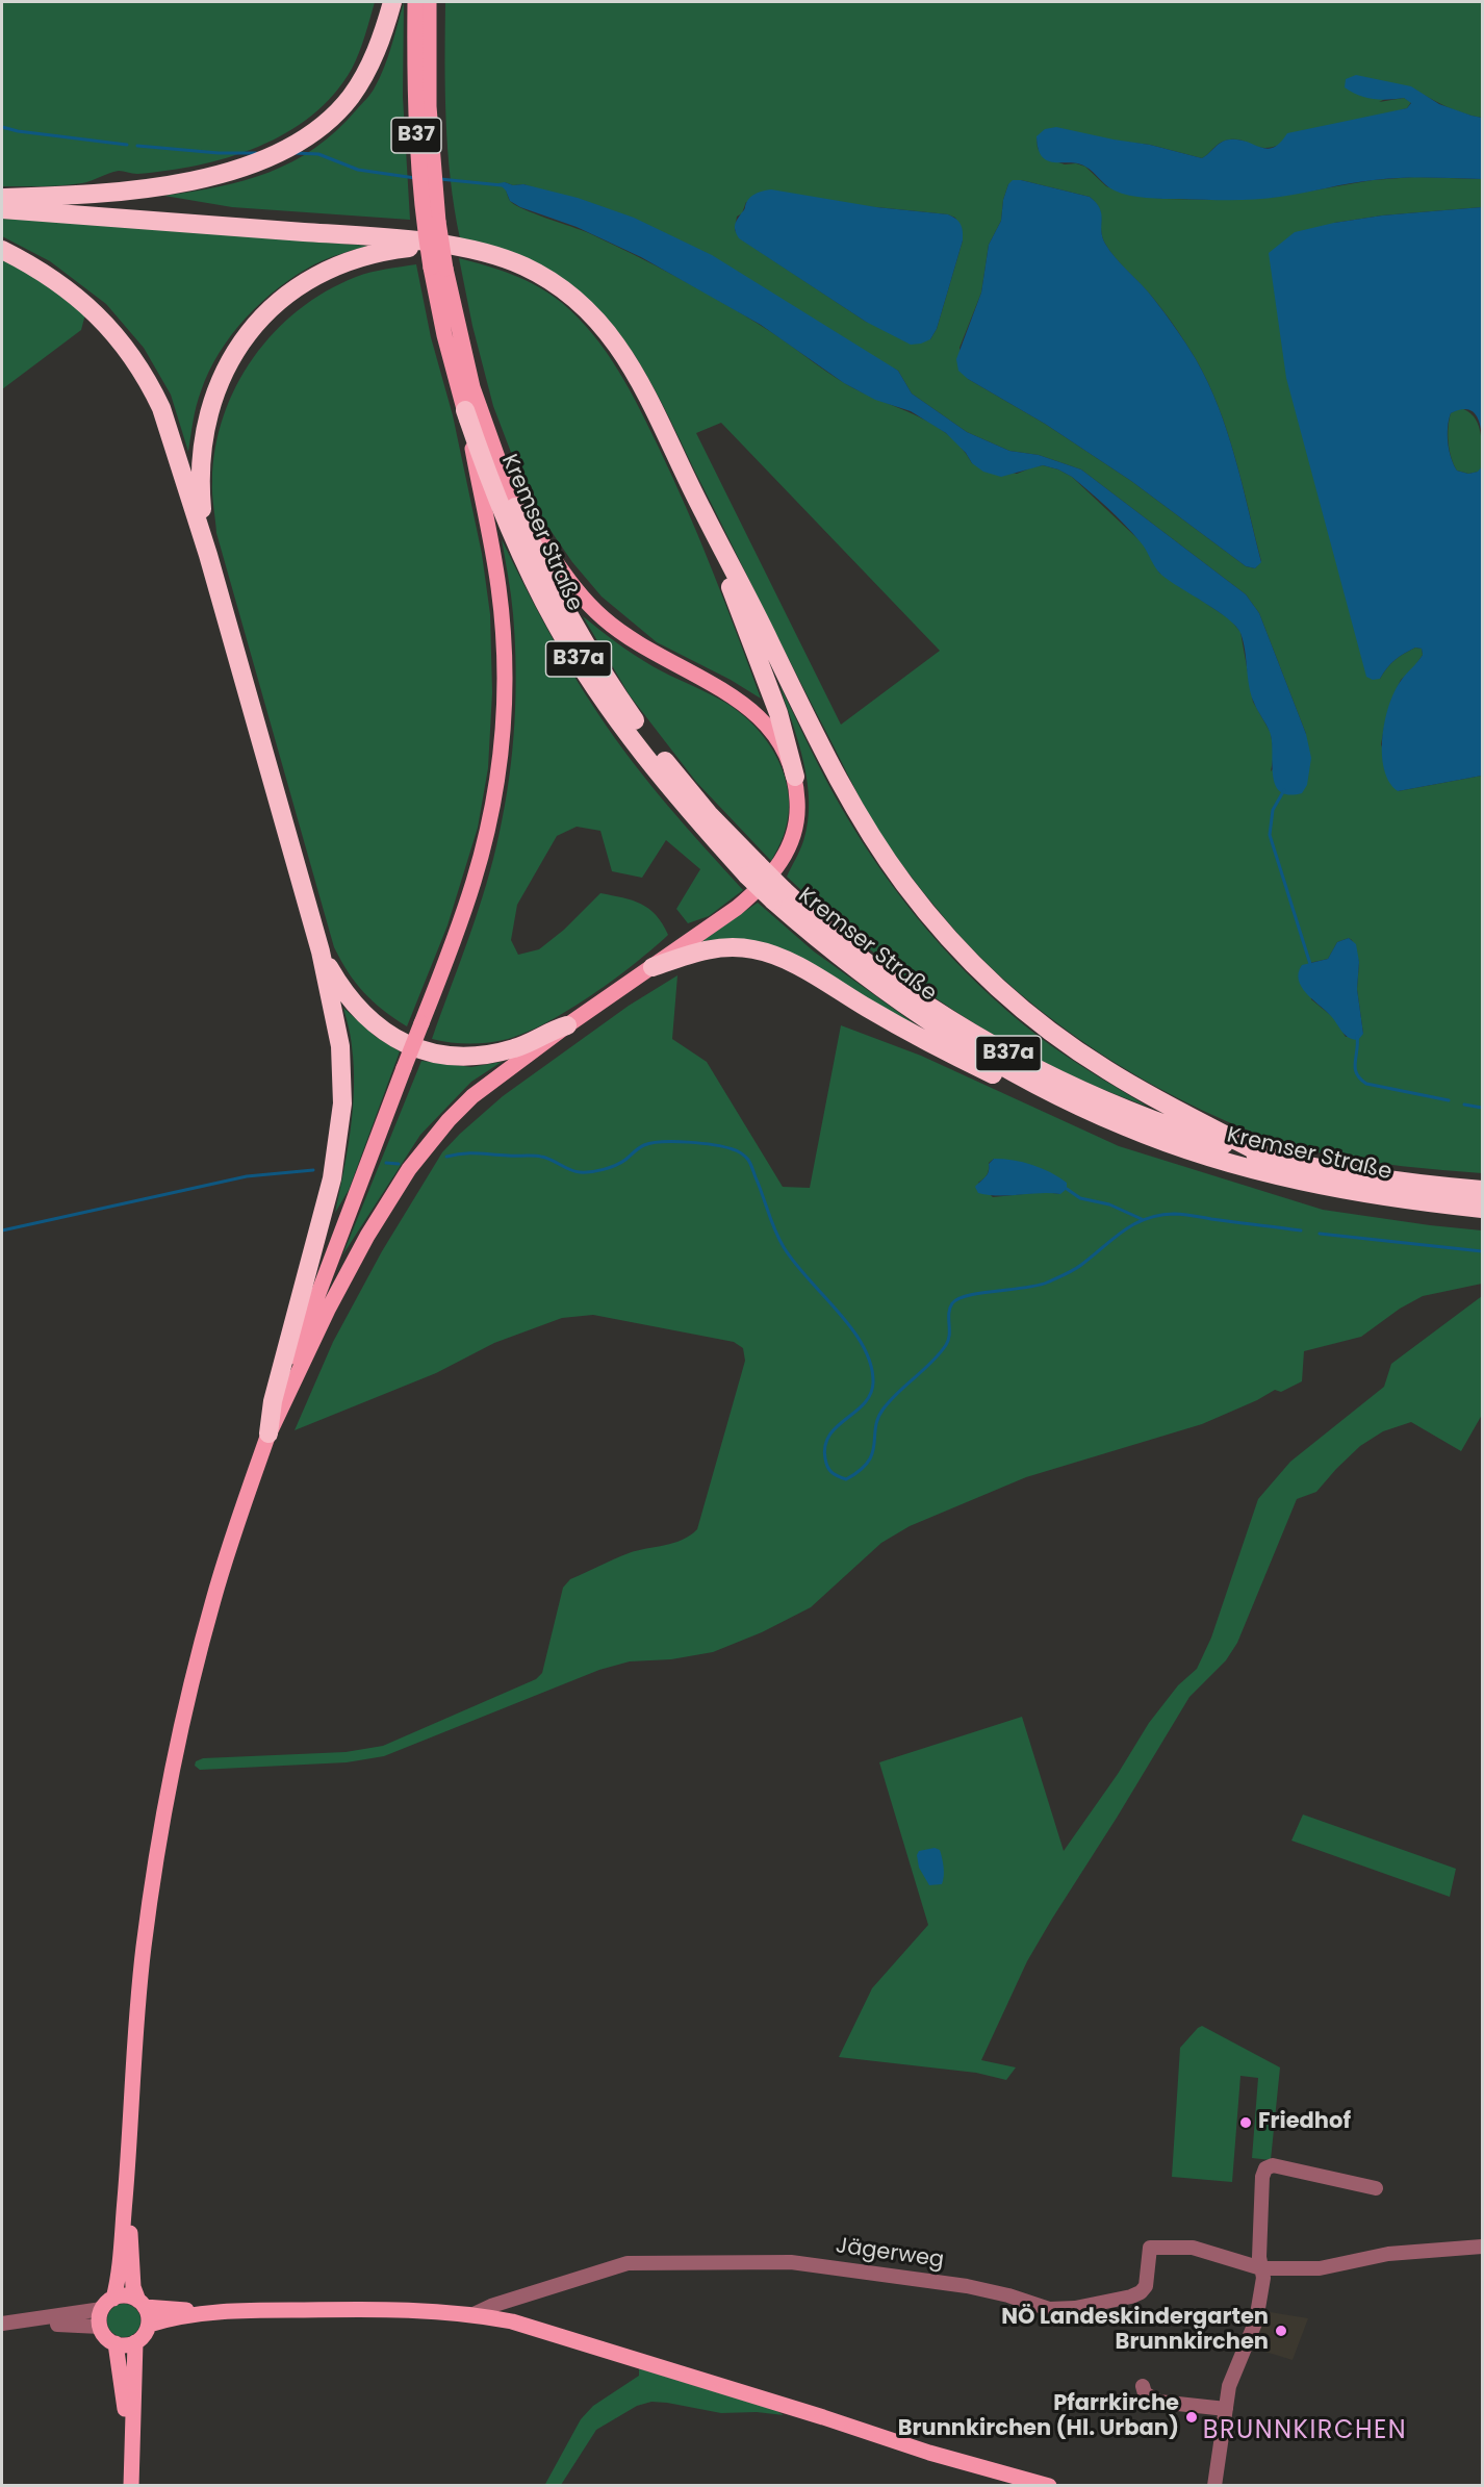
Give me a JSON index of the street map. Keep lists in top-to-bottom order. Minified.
{"streets":{"highway":["Kremser Straße","B37a"],"main road":["B37"],"street":["Jägerweg"]},"crossings":[["B37","Kremser Straße"]],"districts":["BRUNNKIRCHEN"],"places":["Friedhof","NÖ Landeskindergarten Brunnkirchen","Pfarrkirche Brunnkirchen (Hl. Urban)"]}
